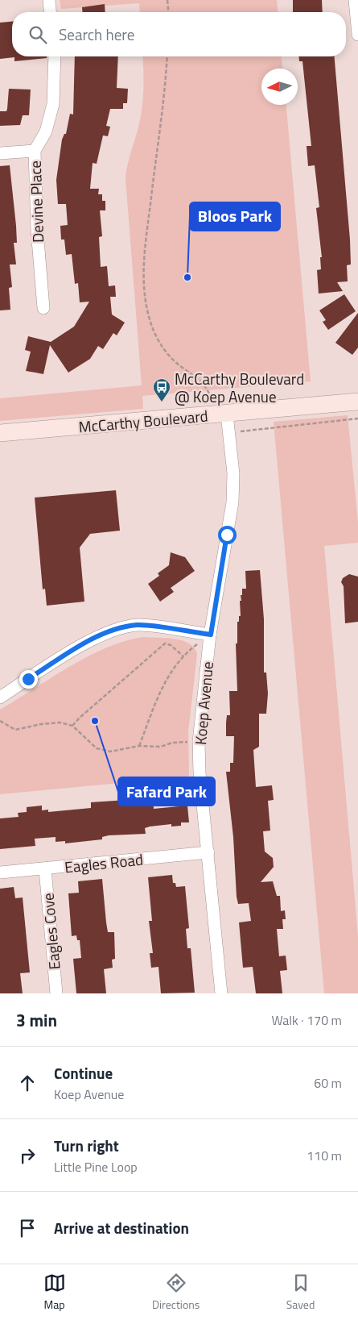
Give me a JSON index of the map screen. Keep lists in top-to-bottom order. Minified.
{"streets":{"main road":["McCarthy Boulevard"],"street":["Devine Place","Koep Avenue","Eagles Road","Eagles Cove"]},"crossings":[["McCarthy Boulevard","Koep Avenue"],["Koep Avenue","Eagles Road"],["Eagles Road","Eagles Cove"]],"places":{"other":["Bloos Park","Fafard Park"],"bus stop":["McCarthy Boulevard @ Koep Avenue"]},"north":"left","page":{"search":"Search here","heading":["3 min","Walk · 170 m"],"list":[["Continue","Koep Avenue","60 m"],["Turn right","Little Pine Loop","110 m"],"Arrive at destination"],"nav":["Map","Directions","Saved"]}}
